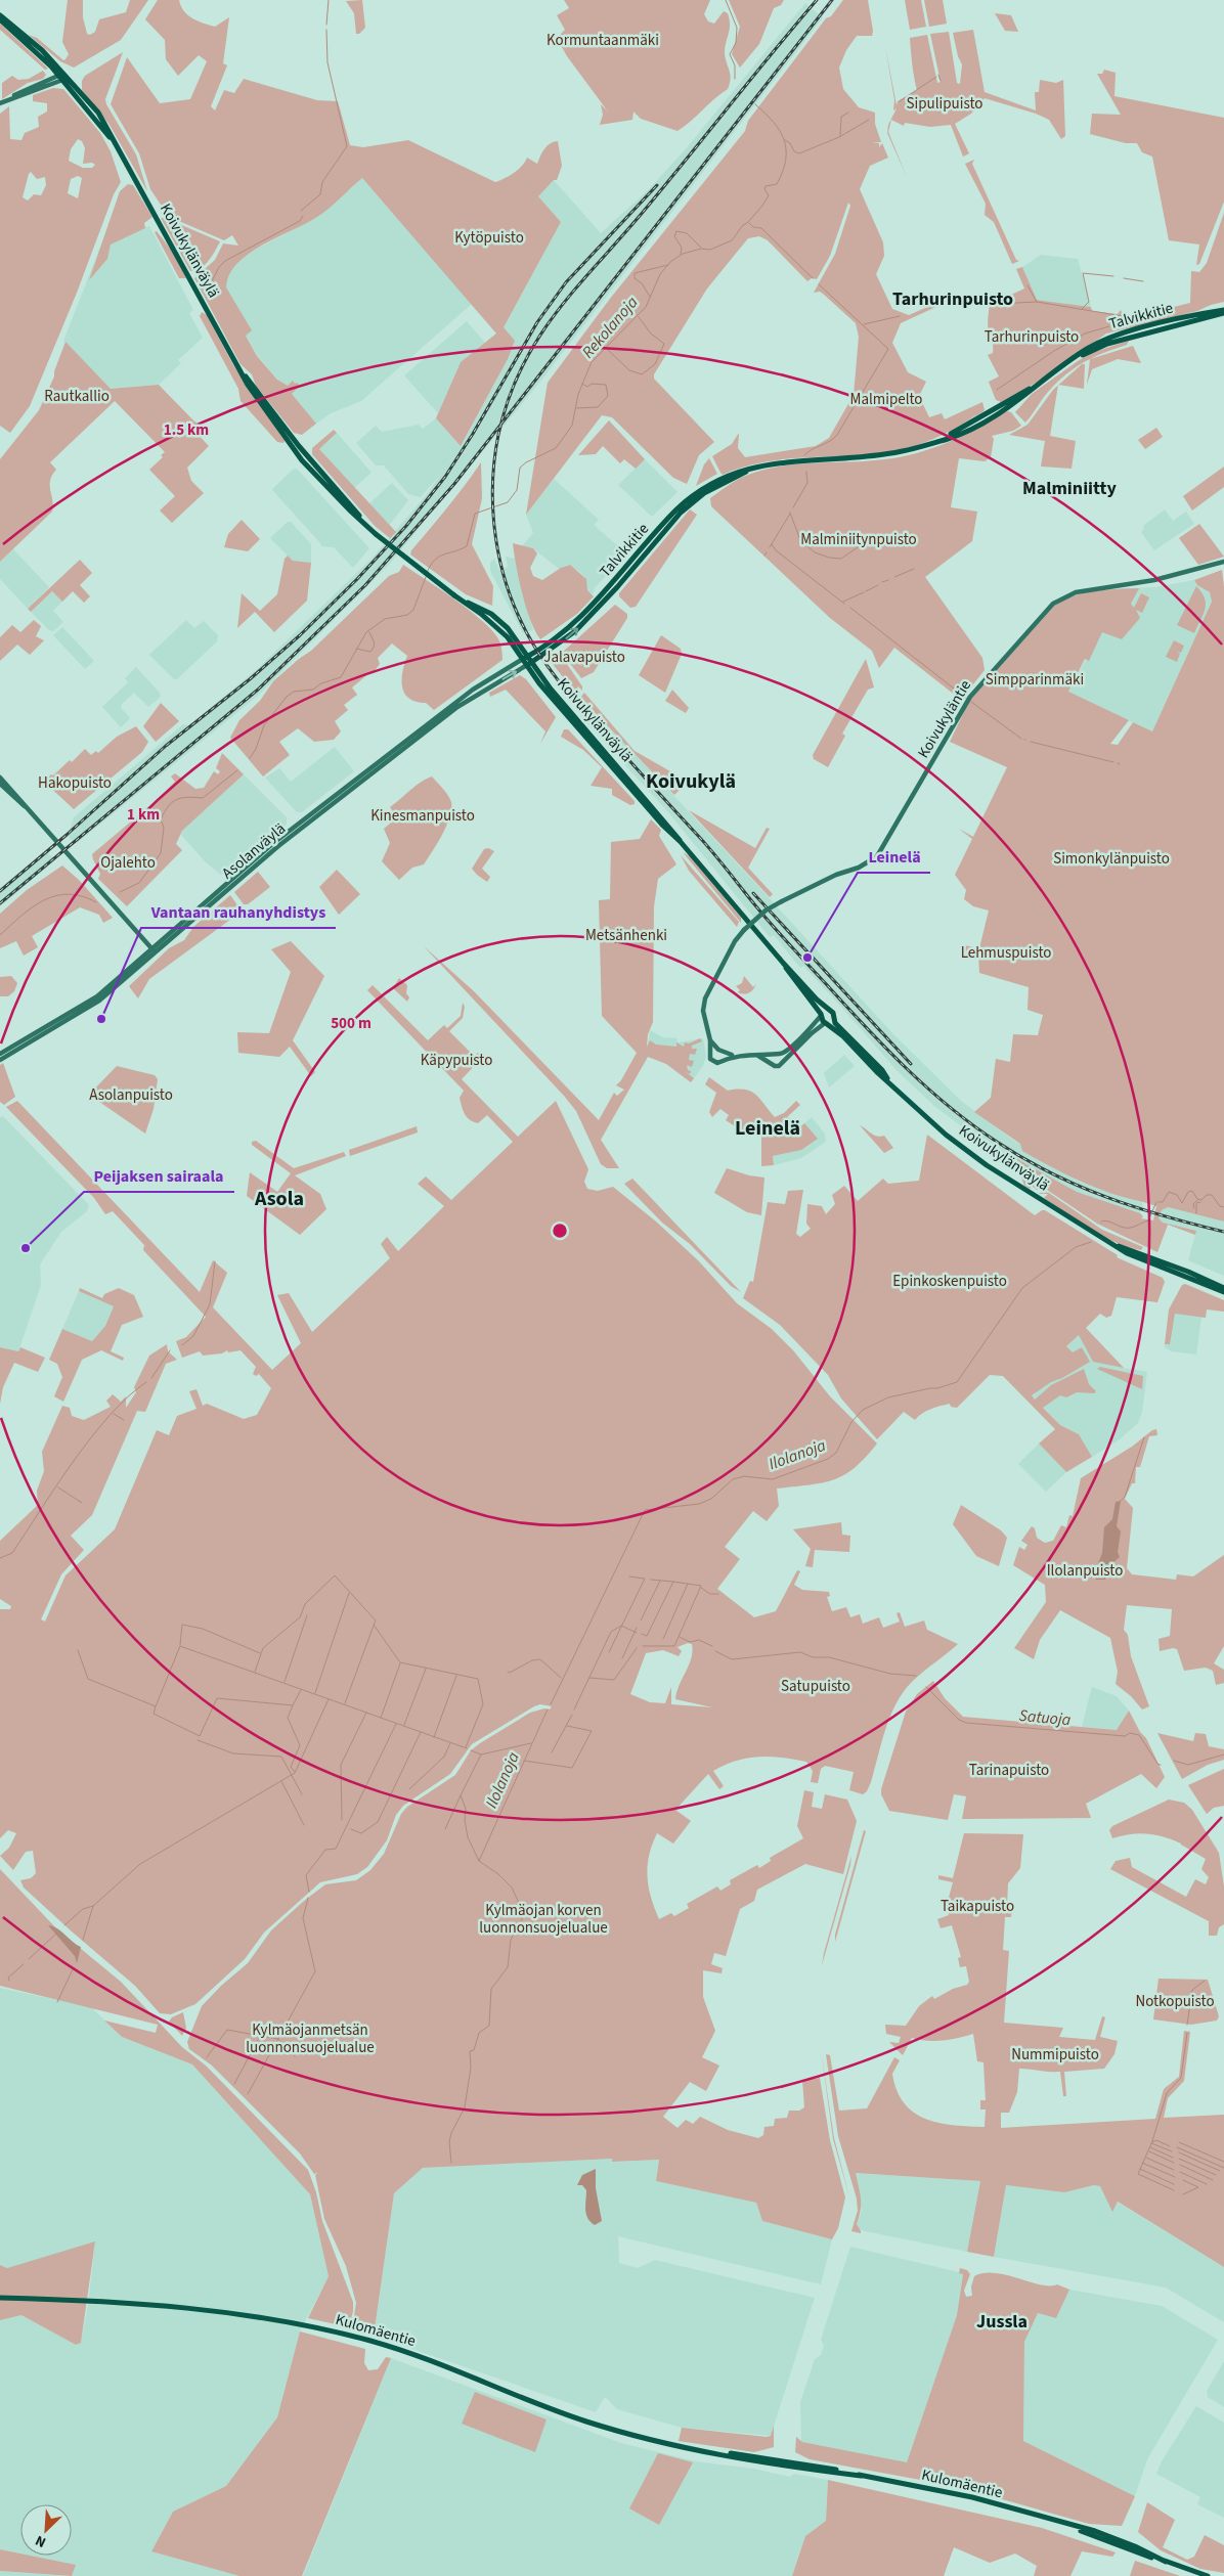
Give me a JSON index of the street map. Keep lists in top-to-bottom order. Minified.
{"streets":{"main road":["Koivukylänväylä","Talvikkitie","Koivukyläntie","Asolanväylä","Kulomäentie"]},"crossings":[["Koivukylänväylä","Talvikkitie"],["Koivukylänväylä","Asolanväylä"],["Talvikkitie","Asolanväylä"]],"districts":["Tarhurinpuisto","Malminiitty","Koivukylä","Leinelä","Asola","Jussla"],"water":["Rekolanoja","Ilolanoja","Satuoja"],"parks":["Kormuntaanmäki","Sipulipuisto","Kytöpuisto","Tarhurinpuisto","Rautkallio","Malmipelto","Malminiitynpuisto","Jalavapuisto","Simpparinmäki","Hakopuisto","Kinesmanpuisto","Simonkylänpuisto","Ojalehto","Metsänhenki","Lehmuspuisto","Käpypuisto","Asolanpuisto","Epinkoskenpuisto","Ilolanpuisto","Satupuisto","Tarinapuisto","Taikapuisto","Kylmäojan korven luonnonsuojelualue","Notkopuisto","Kylmäojanmetsän luonnonsuojelualue","Nummipuisto"],"places":["Leinelä","Vantaan rauhanyhdistys","Peijaksen sairaala"],"north":"bottom left","rings":["1.5 km","1 km","500 m"]}
